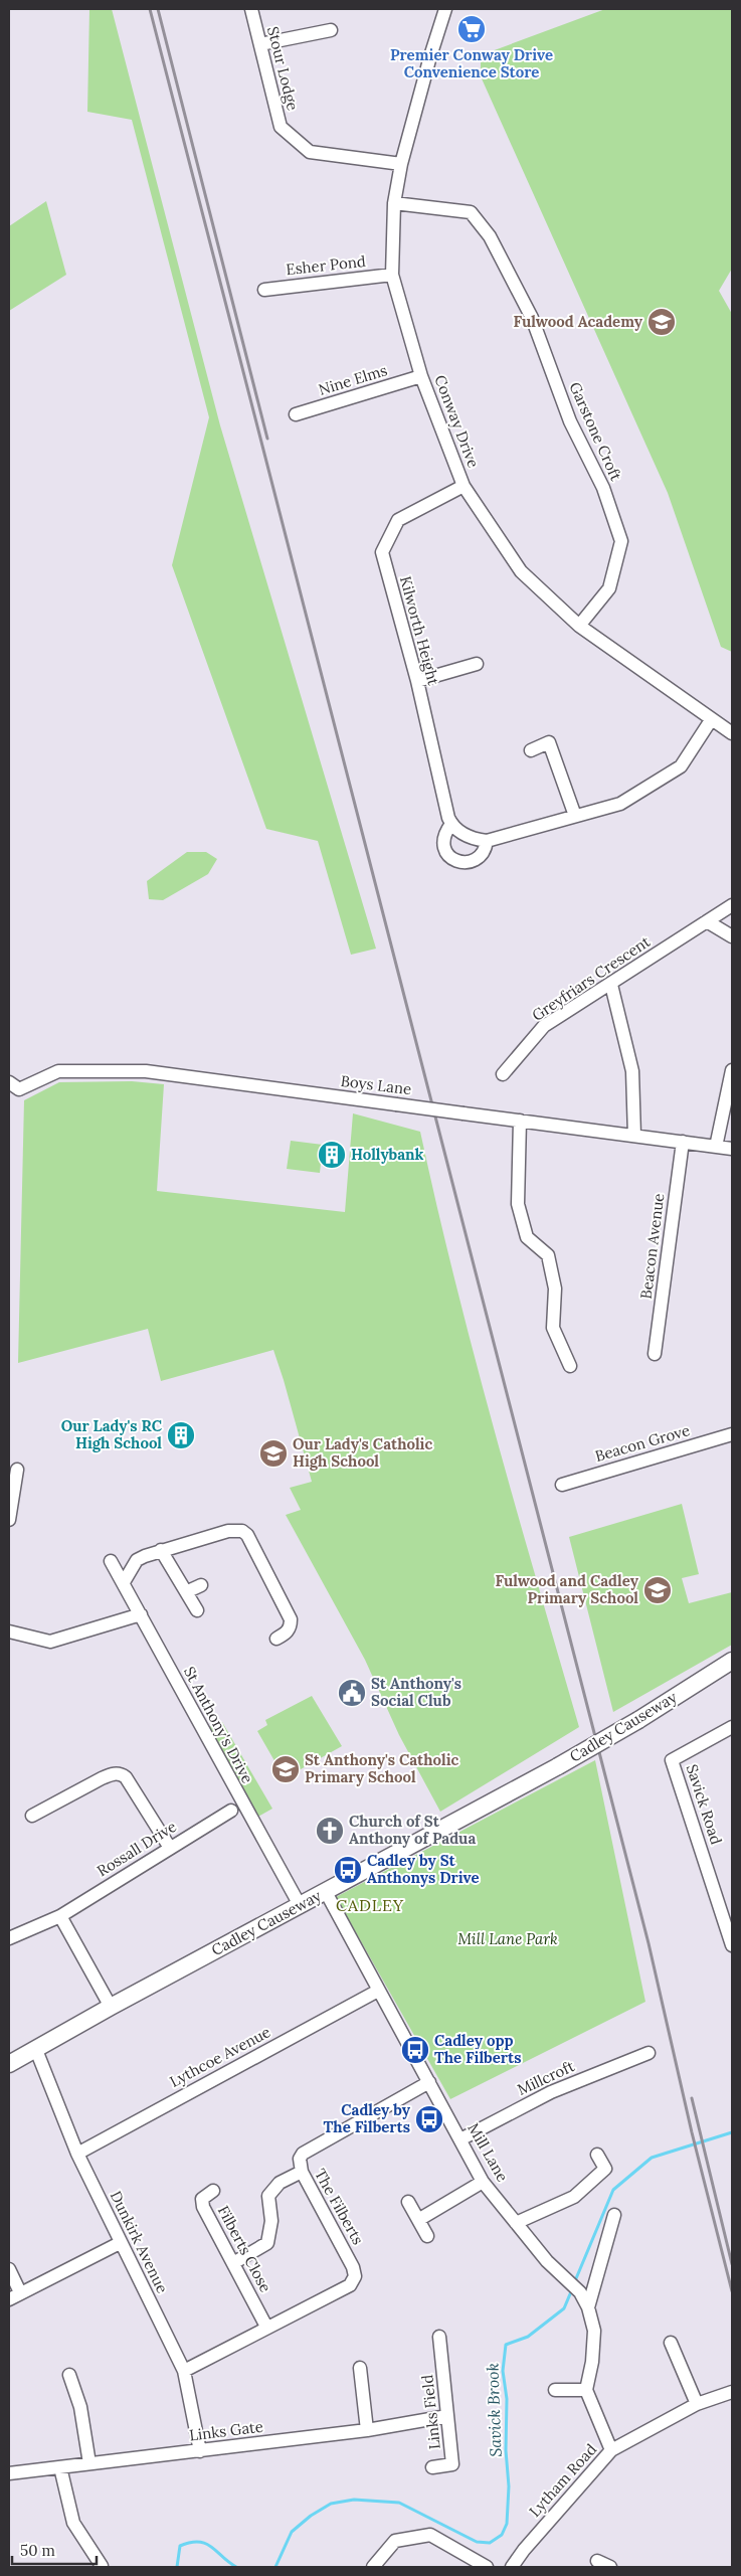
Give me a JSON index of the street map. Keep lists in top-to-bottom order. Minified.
{"streets":{"street":["Stour Lodge","Esher Pond","Nine Elms","Conway Drive","Garstone Croft","Kilworth Height","Greyfriars Crescent","Boys Lane","Beacon Avenue","Beacon Grove","St Anthony's Drive","Cadley Causeway","Savick Road","Rossall Drive","Lythcoe Avenue","Millcroft","Mill Lane","The Filberts","Dunkirk Avenue","Filberts Close","Links Field","Links Gate","Lytham Road"]},"crossings":[["Stour Lodge","Conway Drive"],["Esher Pond","Conway Drive"],["Nine Elms","Conway Drive"],["Conway Drive","Garstone Croft"],["Conway Drive","Kilworth Height"],["Boys Lane","Beacon Avenue"],["St Anthony's Drive","Cadley Causeway"],["Cadley Causeway","Mill Lane"],["Cadley Causeway","Dunkirk Avenue"],["Lythcoe Avenue","Mill Lane"],["Lythcoe Avenue","Dunkirk Avenue"],["Millcroft","Mill Lane"],["Mill Lane","The Filberts"],["The Filberts","Filberts Close"],["Dunkirk Avenue","Links Gate"],["Links Field","Links Gate"]],"districts":["CADLEY"],"water":["Savick Brook"],"parks":["Mill Lane Park"],"places":{"supermarket":["Premier Conway Drive Convenience Store"],"school or university":["Fulwood Academy","Our Lady's Catholic High School","Fulwood and Cadley Primary School","St Anthony's Catholic Primary School"],"building":["Hollybank","Our Lady's RC High School"],"public building":["St Anthony's Social Club"],"church":["Church of St Anthony of Padua"],"bus stop":["Cadley by St Anthonys Drive","Cadley opp The Filberts","Cadley by The Filberts"]},"scale_bar":"50 m"}
